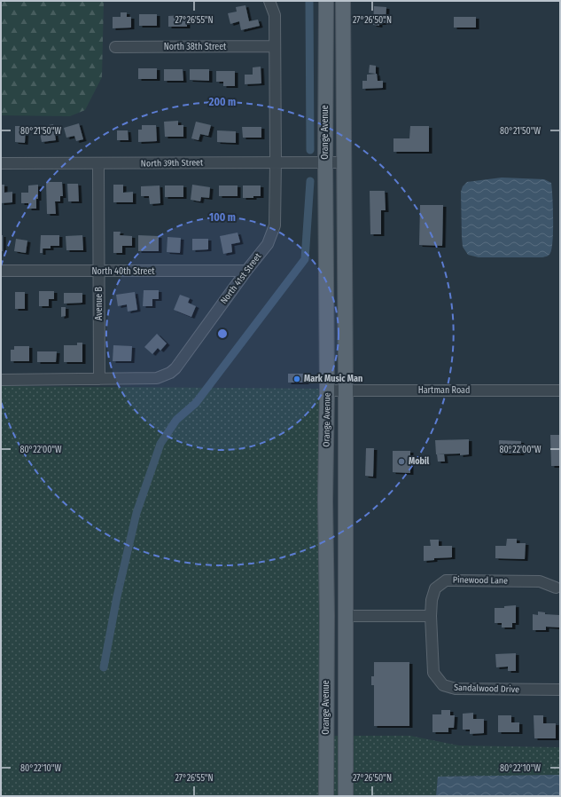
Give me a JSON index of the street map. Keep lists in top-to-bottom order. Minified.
{"streets":{"main road":["Orange Avenue"],"street":["North 38th Street","North 39th Street","North 40th Street","North 41st Street","Avenue B","Hartman Road","Pinewood Lane","Sandalwood Drive"]},"crossings":[["North 38th Street","North 41st Street"],["Orange Avenue","North 39th Street"],["Orange Avenue","Hartman Road"],["North 39th Street","North 41st Street"],["North 39th Street","Avenue B"],["North 40th Street","North 41st Street"],["North 40th Street","Avenue B"],["North 41st Street","Avenue B"],["Pinewood Lane","Sandalwood Drive"]],"places":["Mark Music Man","Mobil"],"coordinates":["27°26'55\"N","27°26'50\"N","80°21'50\"W","80°22'00\"W","80°22'10\"W"],"rings":["200 m","100 m"]}
